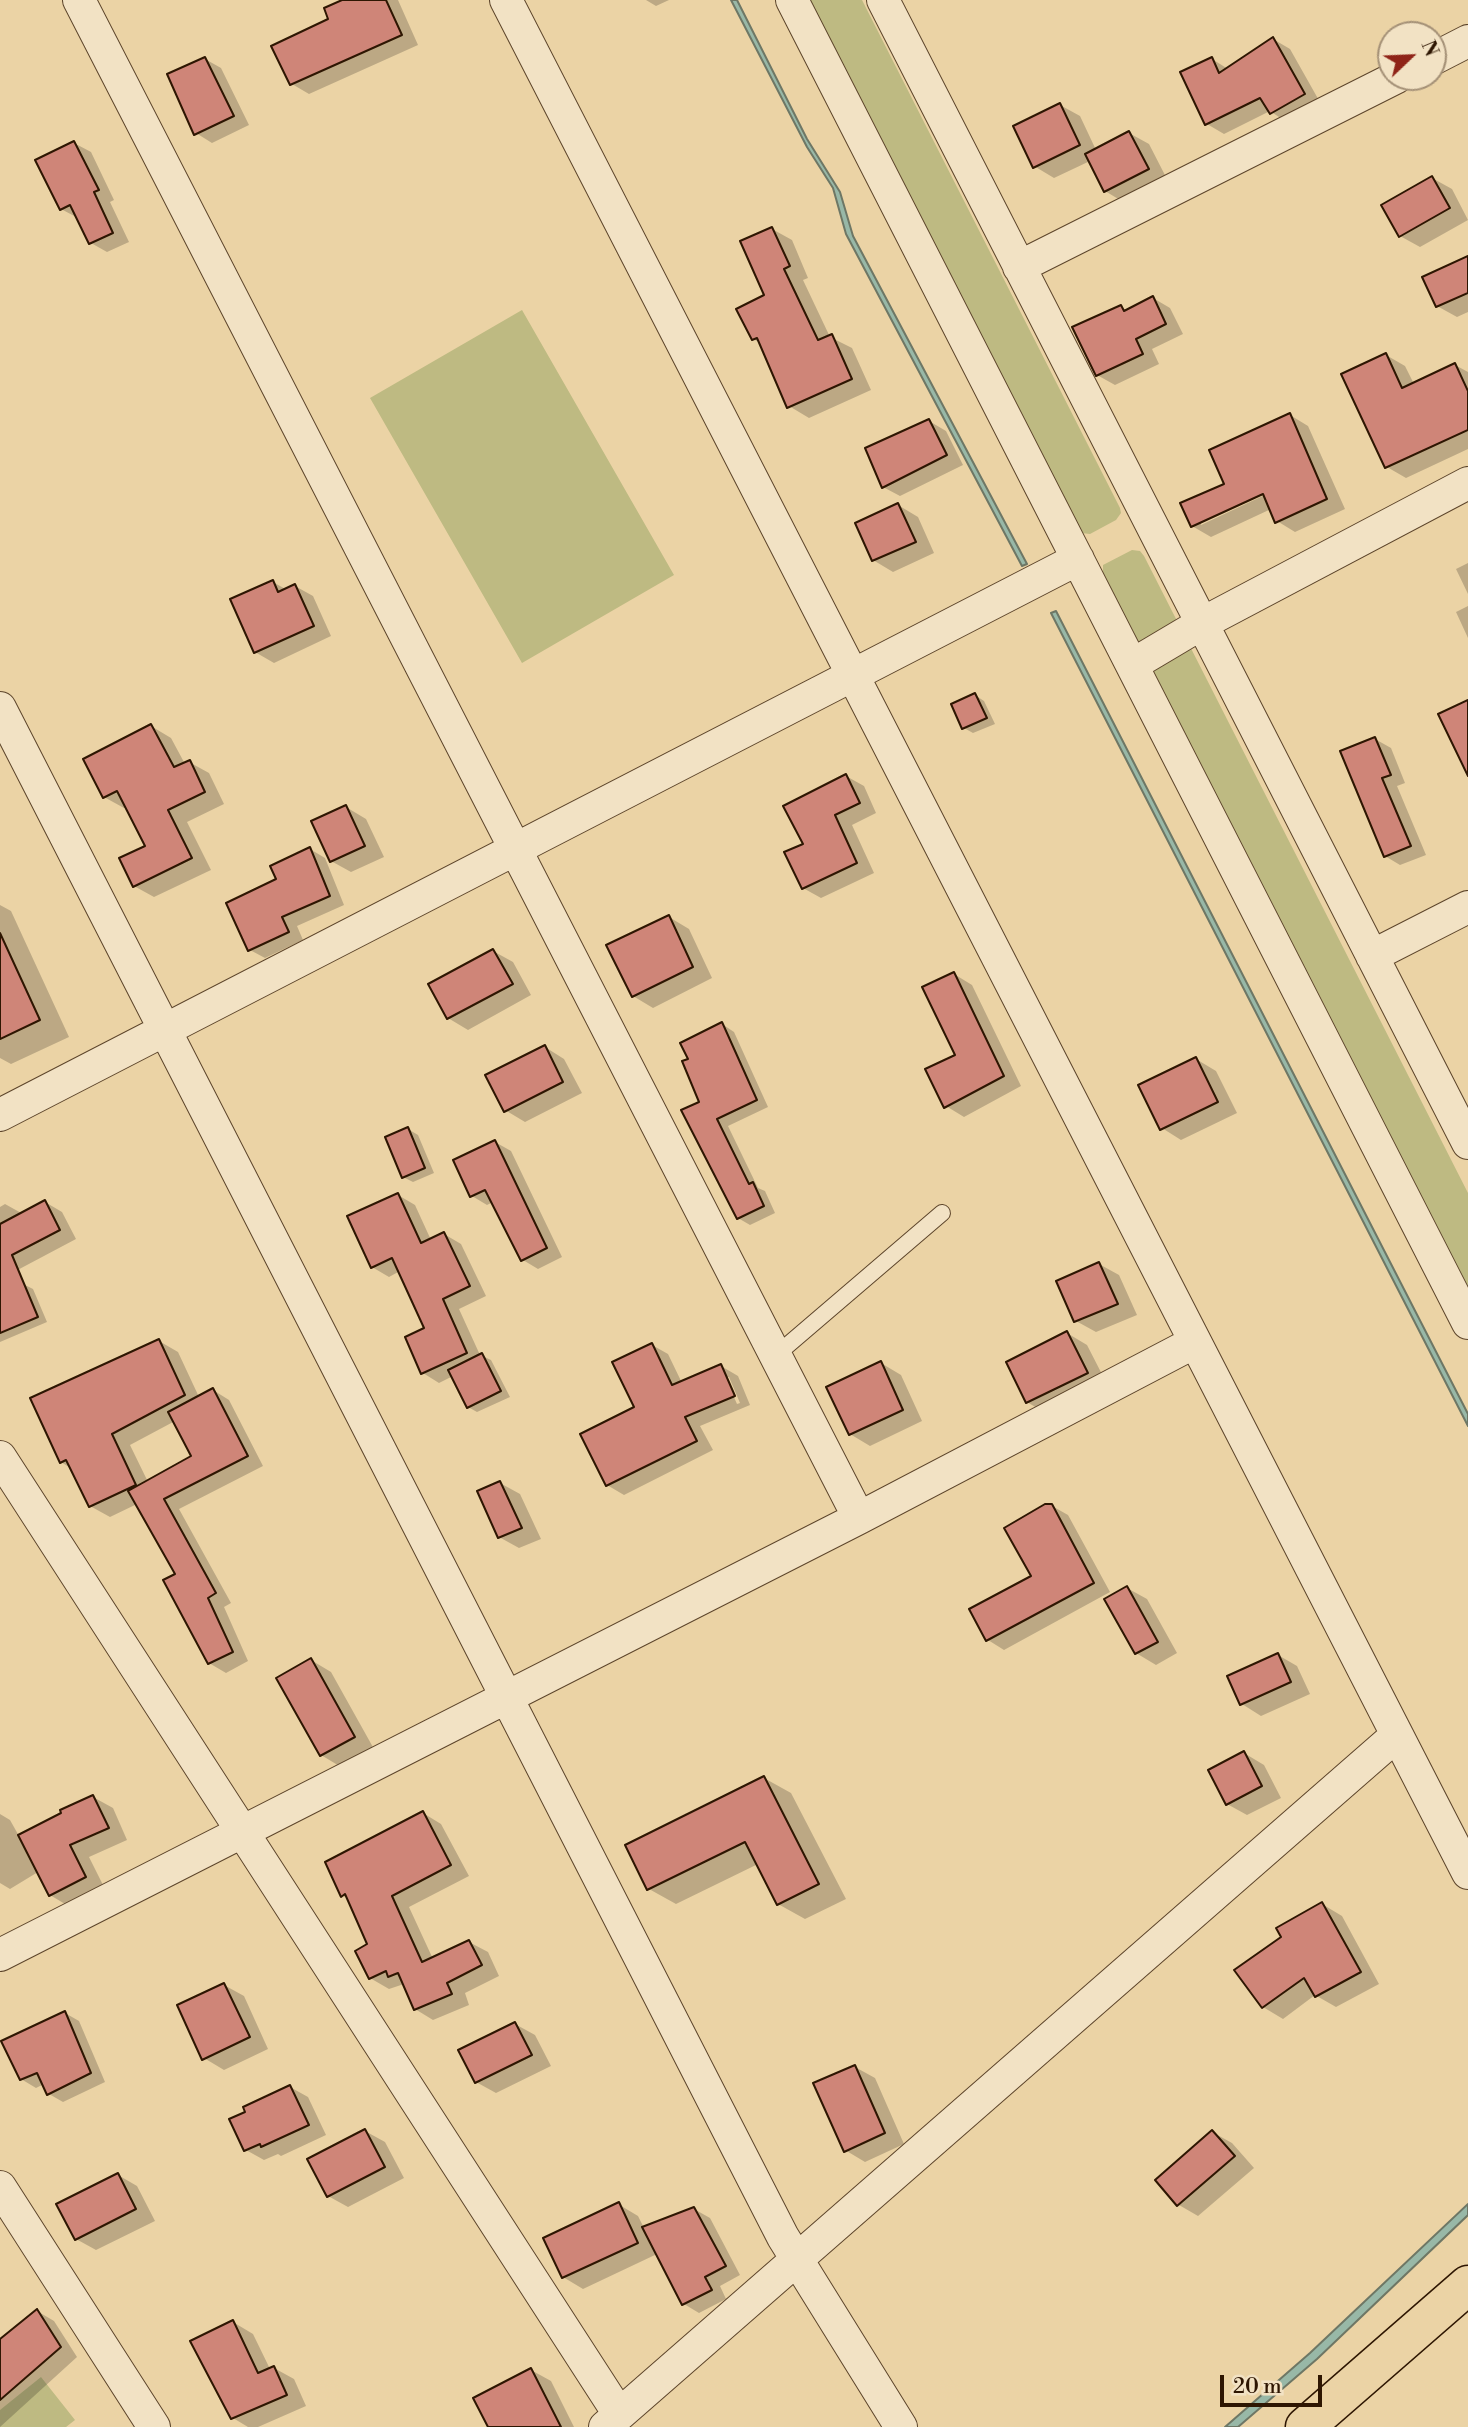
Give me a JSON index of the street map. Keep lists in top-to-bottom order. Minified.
{"scale_bar":"20 m","north":"top right"}
